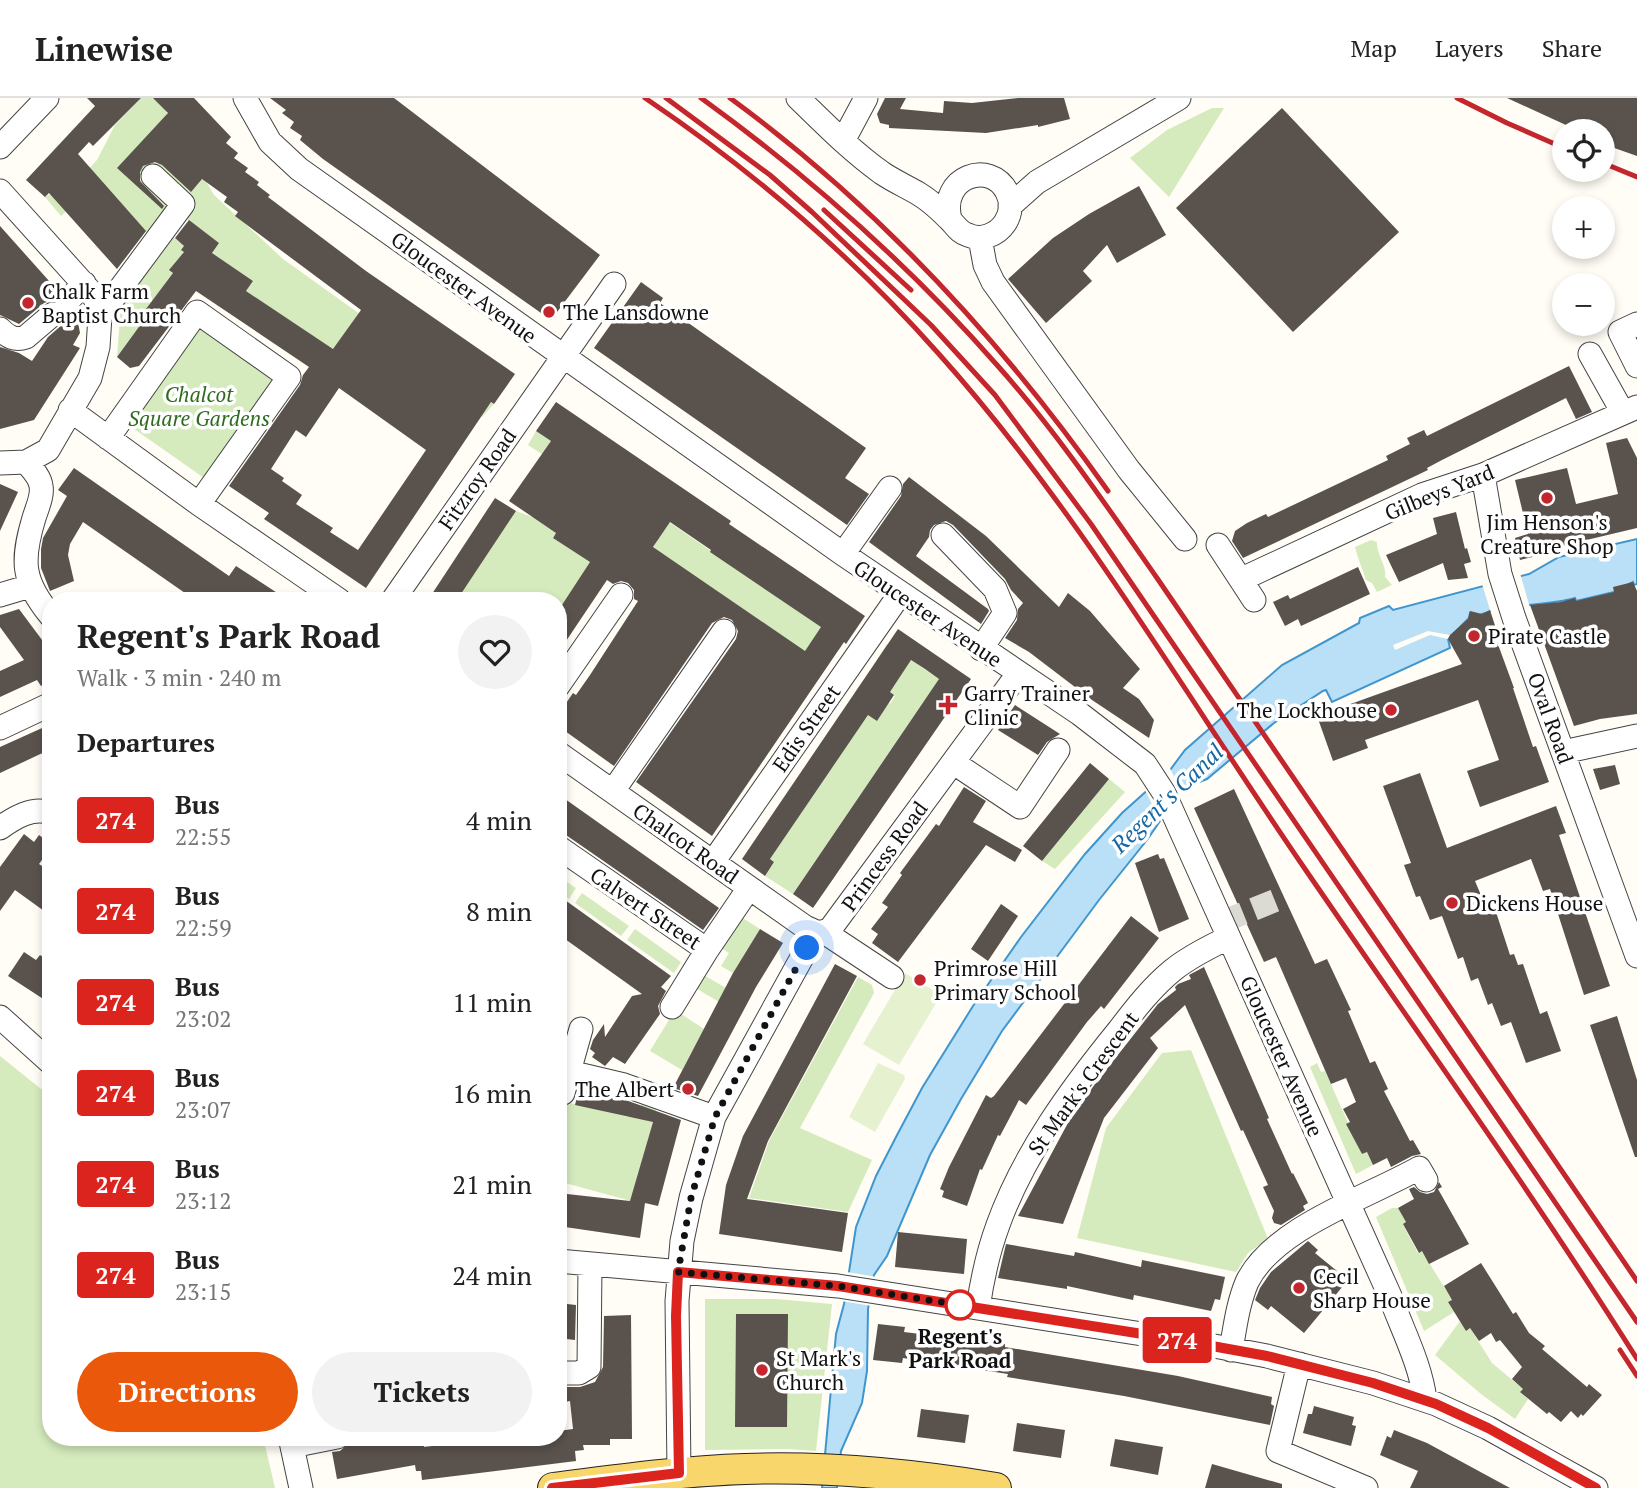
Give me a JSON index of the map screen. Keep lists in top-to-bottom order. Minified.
{"streets":{"street":["Gloucester Avenue","Fitzroy Road","Gilbeys Yard","Oval Road","Edis Street","Chalcot Road","Princess Road","Calvert Street","St Mark's Crescent"]},"crossings":[["Gloucester Avenue","Fitzroy Road"],["Gloucester Avenue","Edis Street"],["Gloucester Avenue","Princess Road"],["Gloucester Avenue","St Mark's Crescent"],["Gilbeys Yard","Oval Road"],["Edis Street","Chalcot Road"],["Chalcot Road","Princess Road"],["Chalcot Road","Calvert Street"]],"water":["Regent's Canal"],"parks":["Chalcot Square Gardens"],"places":{"other":["Chalk Farm Baptist Church","The Lansdowne","Jim Henson's Creature Shop","Pirate Castle","The Lockhouse","Dickens House","Primrose Hill Primary School","The Albert","Cecil Sharp House","Regent's Park Road","St Mark's Church"],"health":["Garry Trainer Clinic"]},"lines":["bus line 274"],"page":{"header":"Linewise","nav":["Map","Layers","Share"],"on_map":"274","map_buttons":["+","−"],"heading":[["Regent's Park Road","Walk · 3 min · 240 m"],"Departures"],"list":[{"mark":"274","name":"Bus","note":"22:55","value":"4 min"},{"mark":"274","name":"Bus","note":"22:59","value":"8 min"},{"mark":"274","name":"Bus","note":"23:02","value":"11 min"},{"mark":"274","name":"Bus","note":"23:07","value":"16 min"},{"mark":"274","name":"Bus","note":"23:12","value":"21 min"},{"mark":"274","name":"Bus","note":"23:15","value":"24 min"}],"buttons":["Directions","Tickets"]}}
